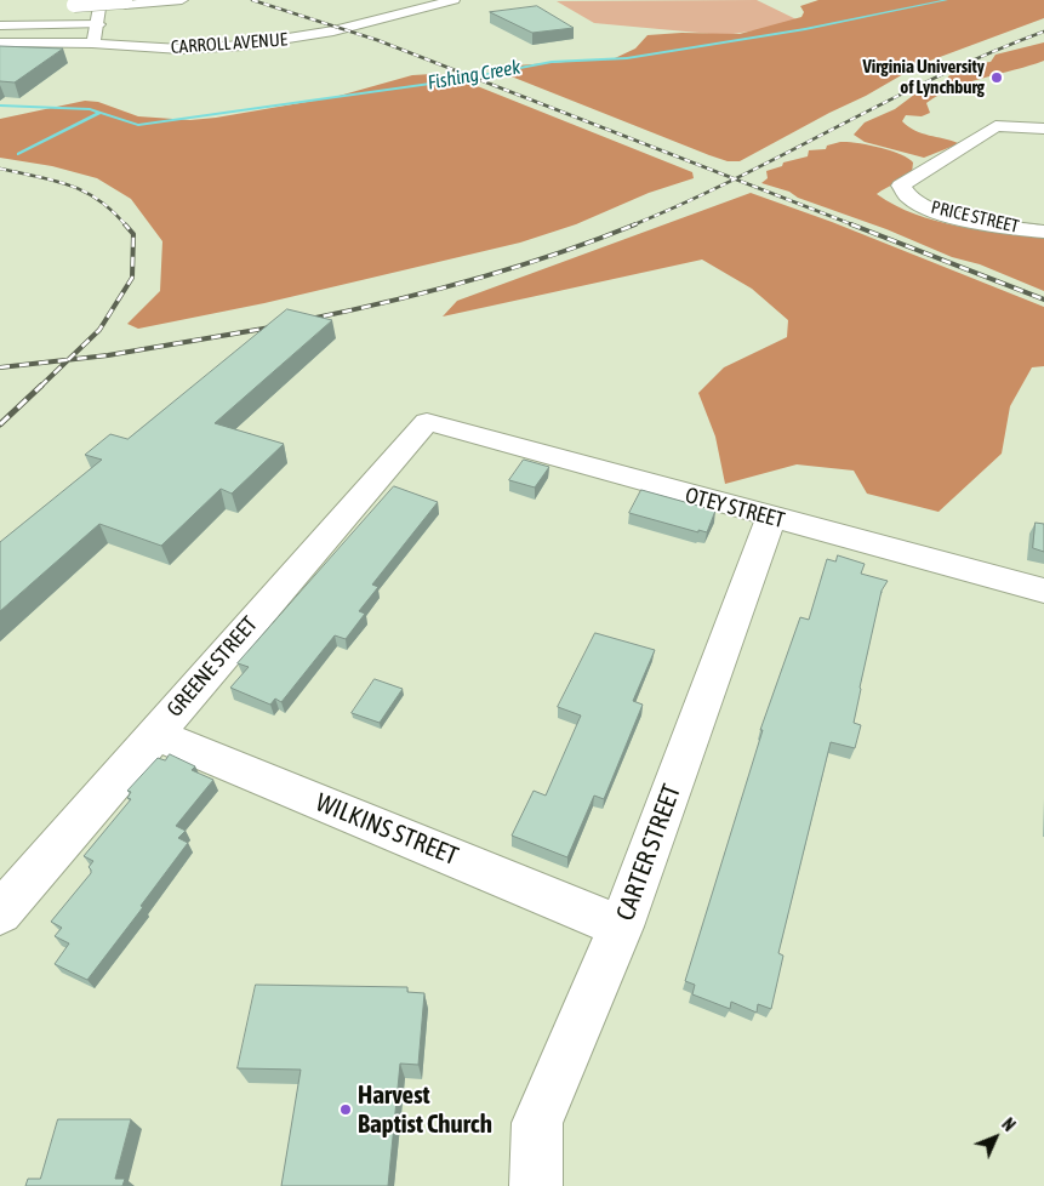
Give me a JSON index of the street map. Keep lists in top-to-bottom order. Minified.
{"streets":{"main road":["CARROLL AVENUE","PRICE STREET","OTEY STREET","GREENE STREET","WILKINS STREET","CARTER STREET"]},"crossings":[["OTEY STREET","GREENE STREET"],["OTEY STREET","CARTER STREET"],["GREENE STREET","WILKINS STREET"],["WILKINS STREET","CARTER STREET"]],"water":["Fishing Creek"],"places":["Virginia University of Lynchburg","Harvest Baptist Church"],"north":"top right"}
